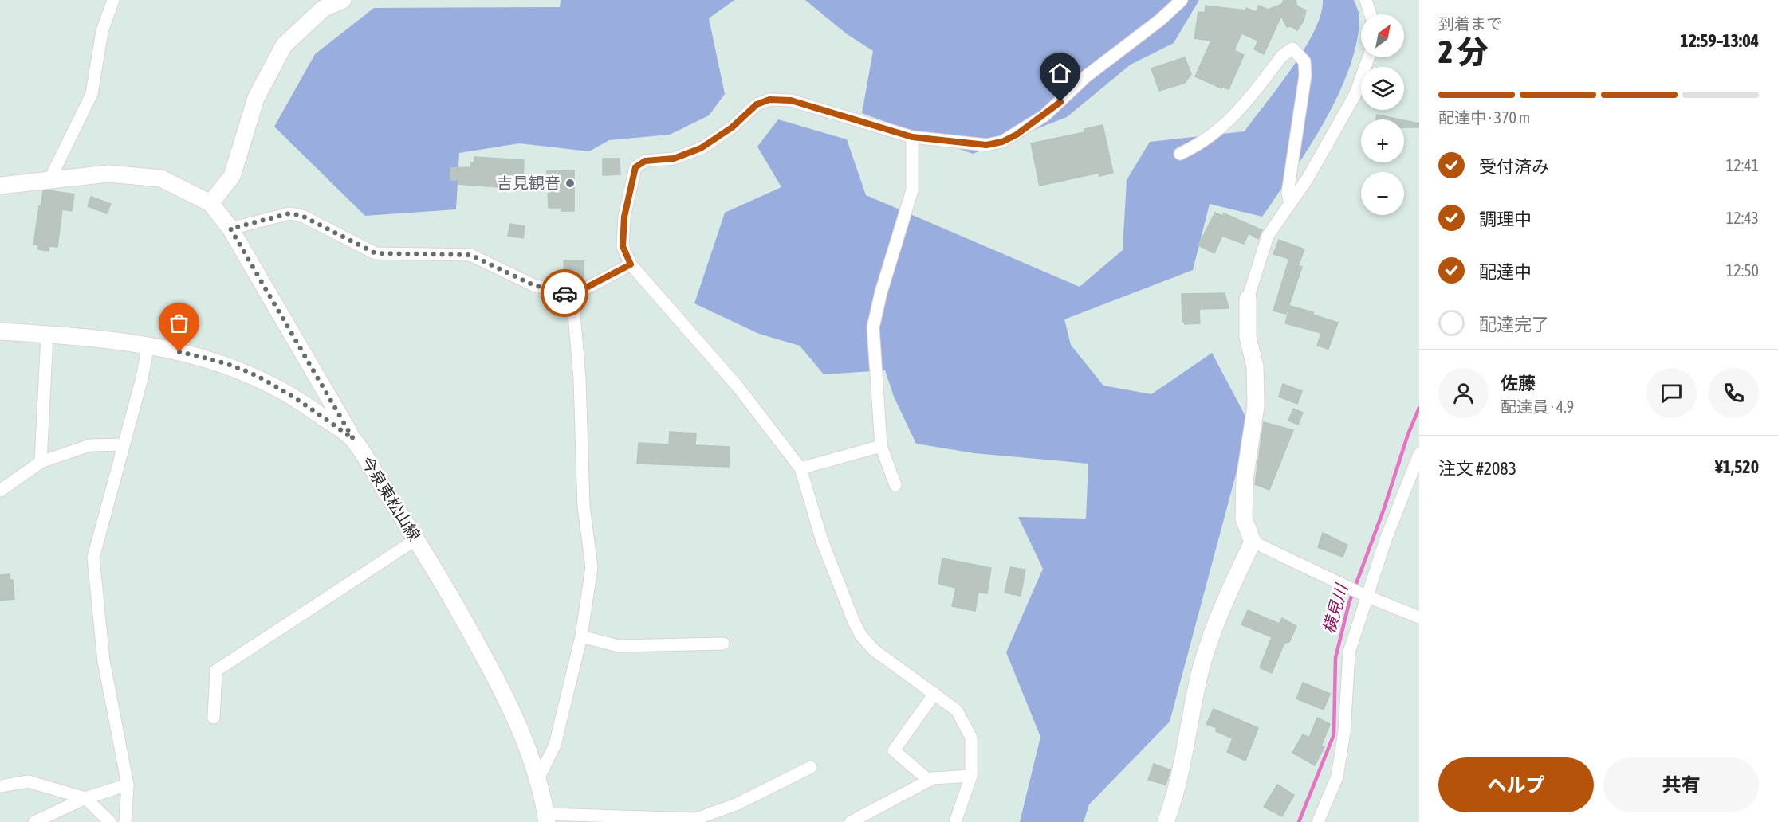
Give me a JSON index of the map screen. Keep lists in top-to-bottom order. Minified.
{"streets":{"street":["今泉東松山線"]},"water":["横見川"],"places":["吉見観音"],"north":"top right","page":{"heading":["2 分","到着まで","12:59–13:04"],"panel":["佐藤","配達員 · 4.9","注文 #2083","¥1,520"],"map_buttons":["+","−"],"bar":"配達中 · 370 m","list":[["受付済み","12:41"],["調理中","12:43"],["配達中","12:50"],"配達完了"],"buttons":["ヘルプ","共有"]}}
